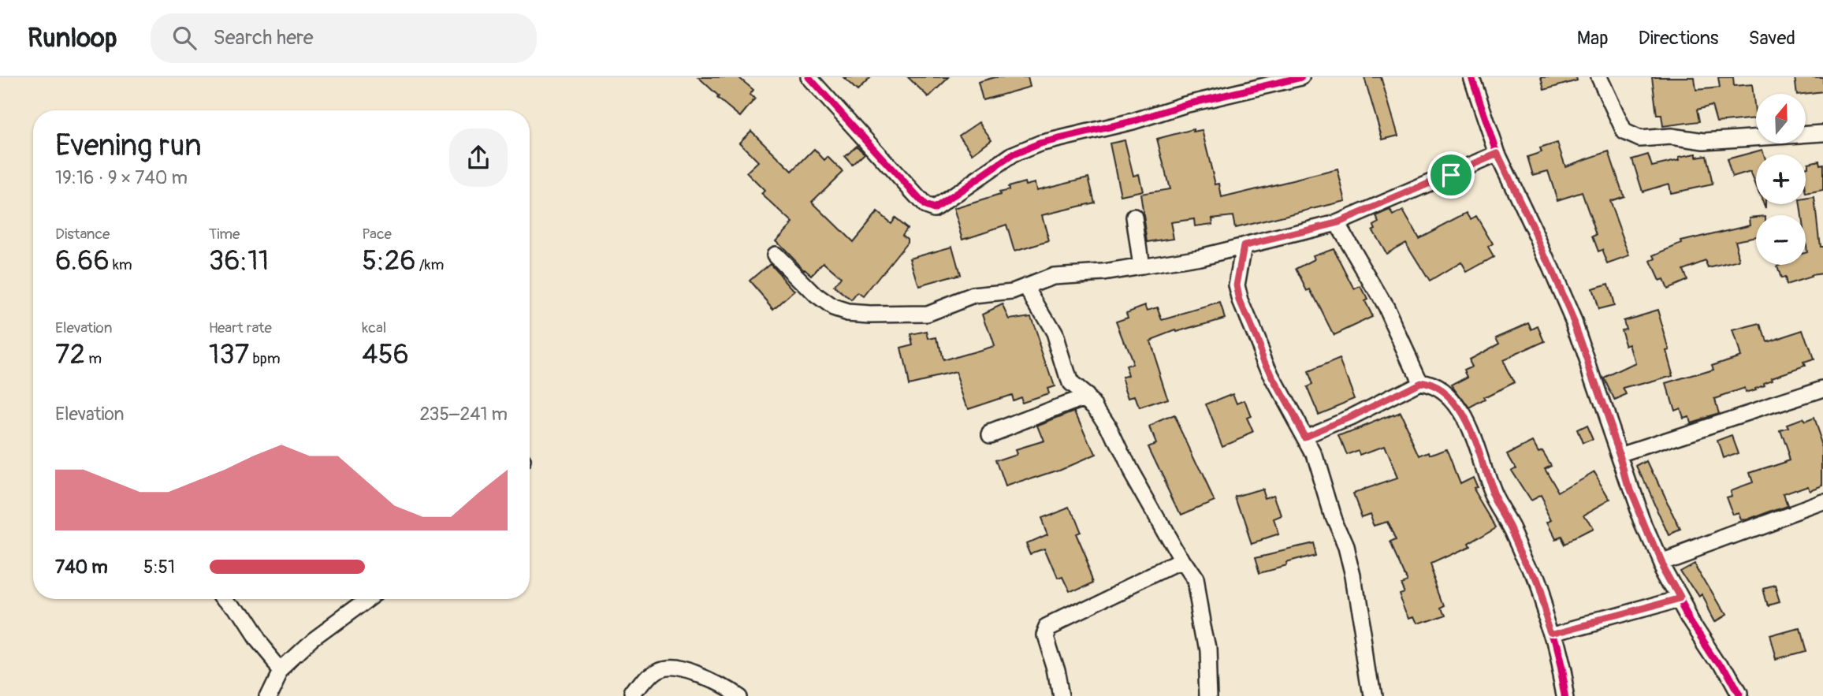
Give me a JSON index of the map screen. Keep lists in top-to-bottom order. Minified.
{"north":"top","page":{"header":"Runloop","search":"Search here","nav":["Map","Directions","Saved"],"map_buttons":["+","−"],"heading":["Evening run","19:16 · 9 × 740 m"],"stats":[["Distance","6.66 km"],["Time","36:11"],["Pace","5:26 /km"],["Elevation","72 m"],["Heart rate","137 bpm"],["kcal","456"]],"chart":["Elevation","235–241 m"],"list":[{"name":"740 m","note":"5:51"}]}}
